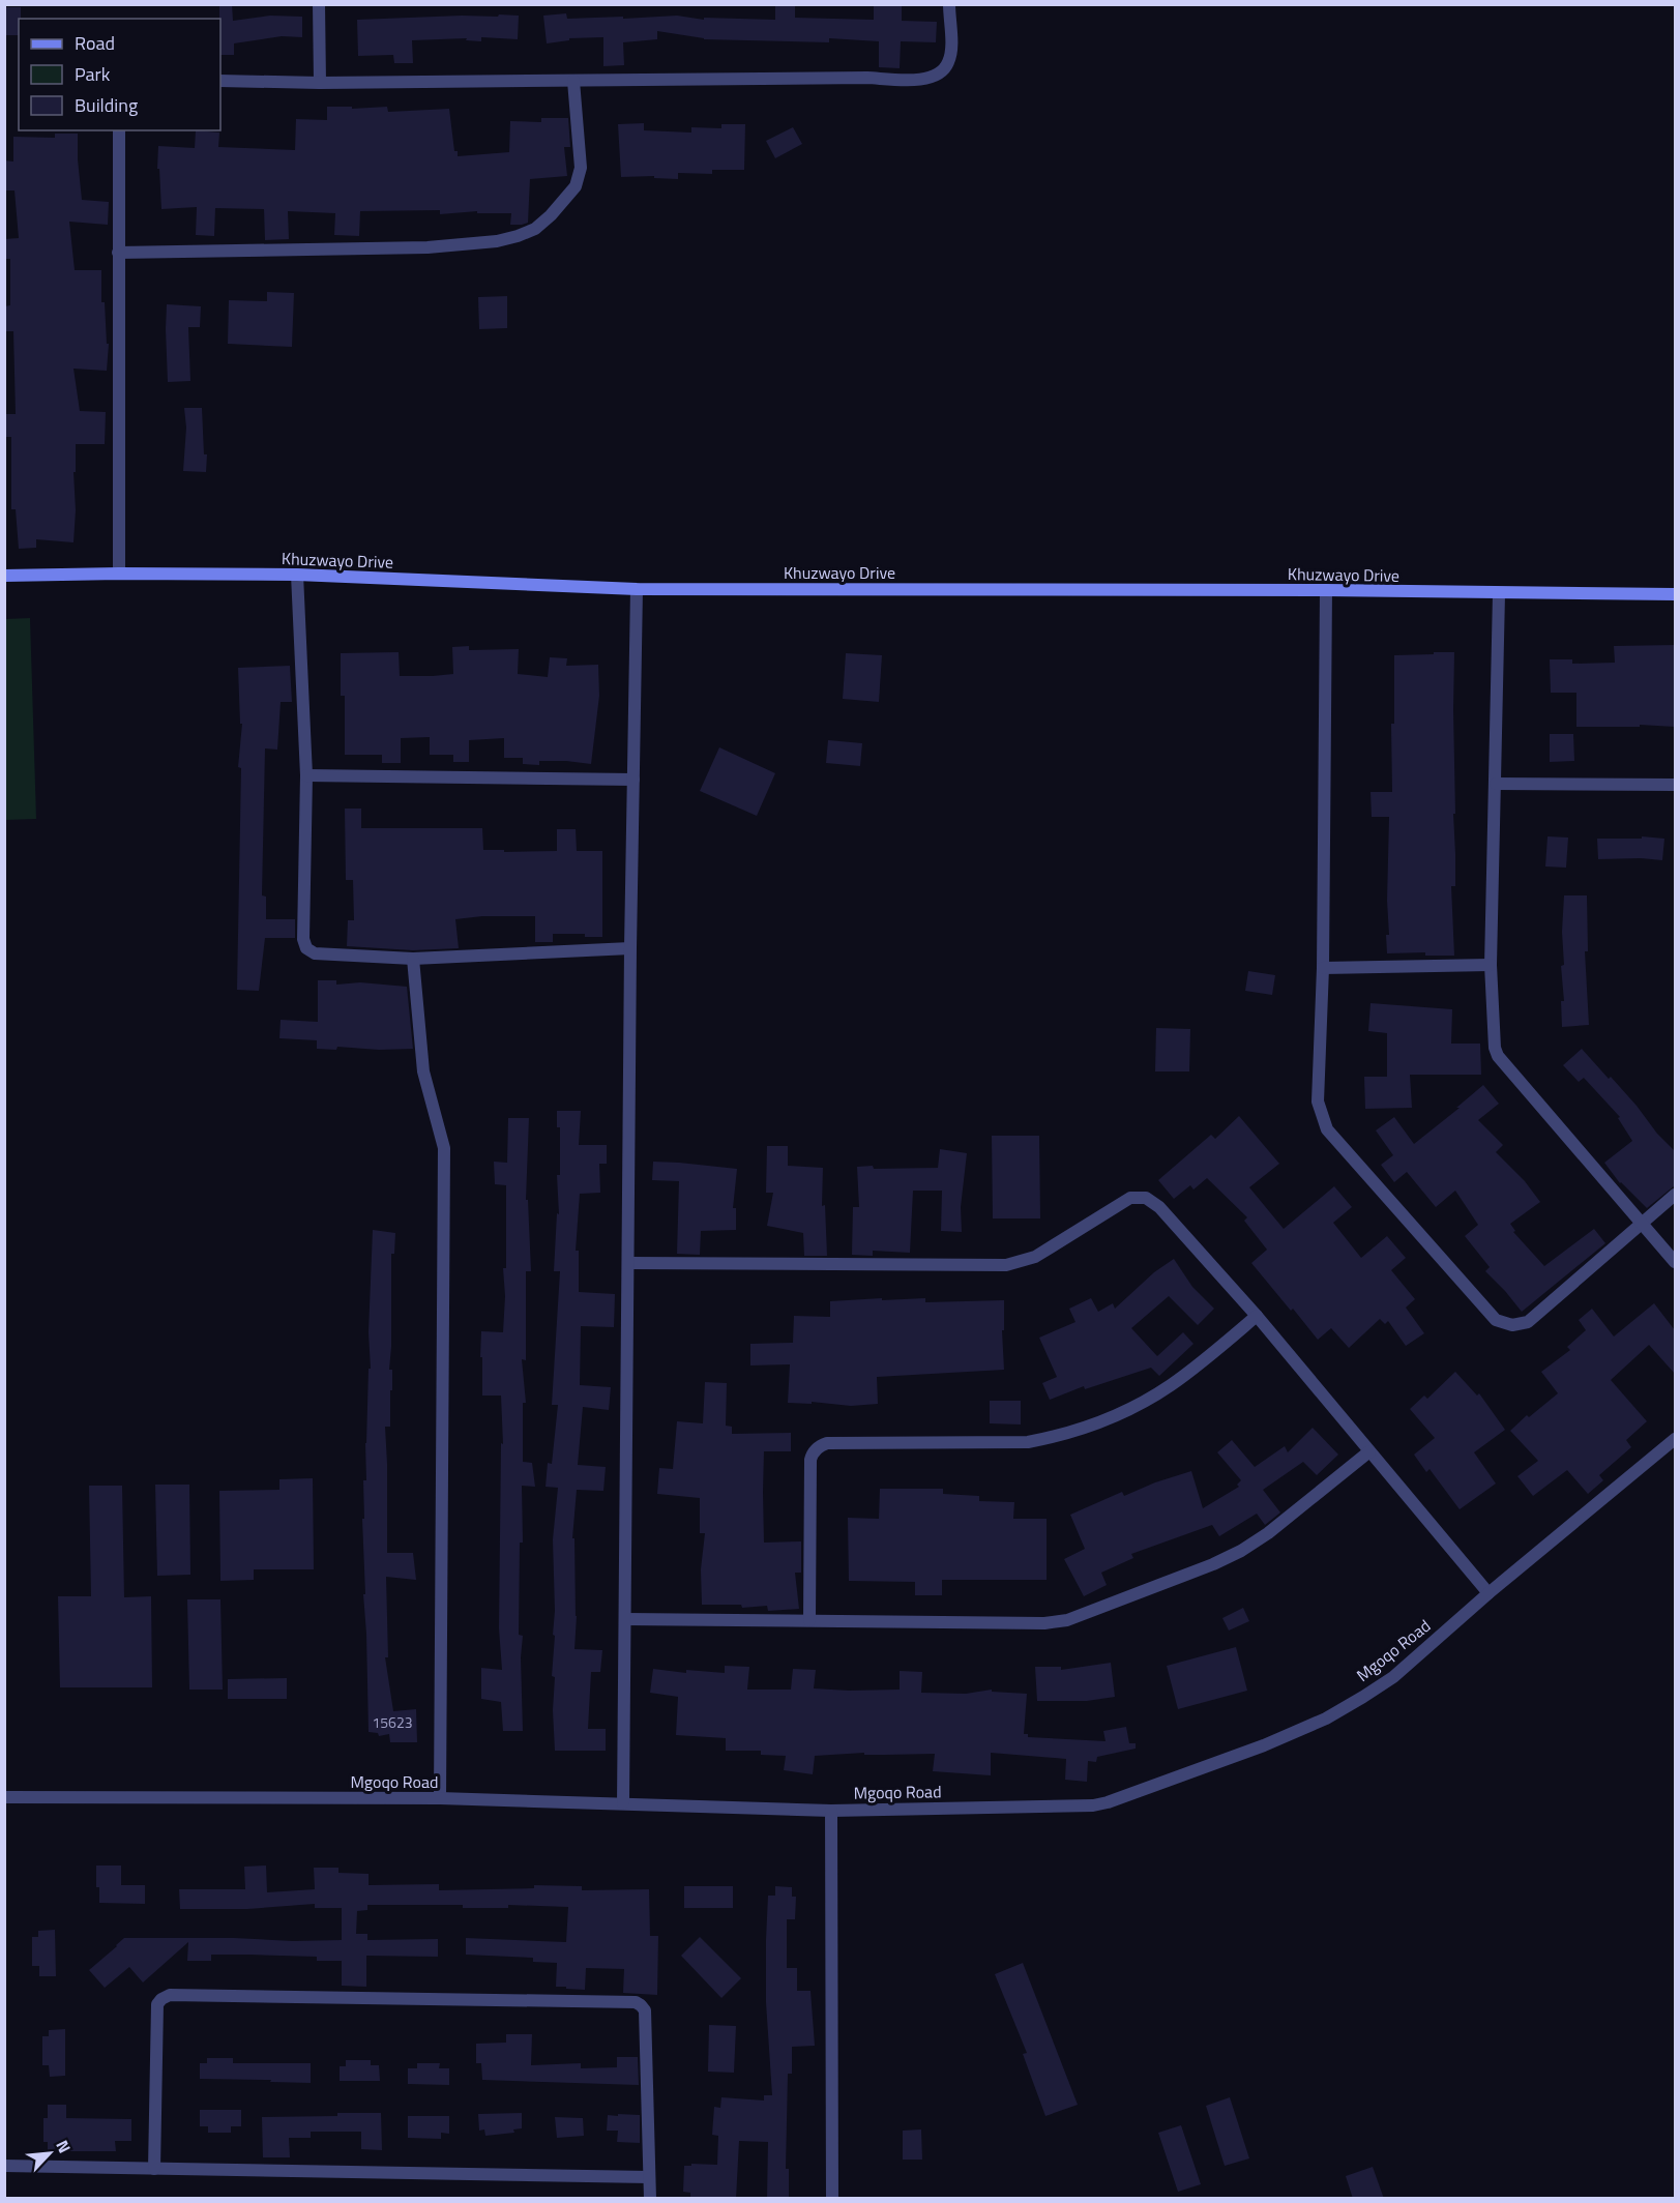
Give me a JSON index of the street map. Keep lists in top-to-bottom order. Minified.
{"streets":{"street":["Khuzwayo Drive","Mgoqo Road"]},"house_numbers":["15623"],"legend":["Road","Park","Building"],"north":"top right"}
